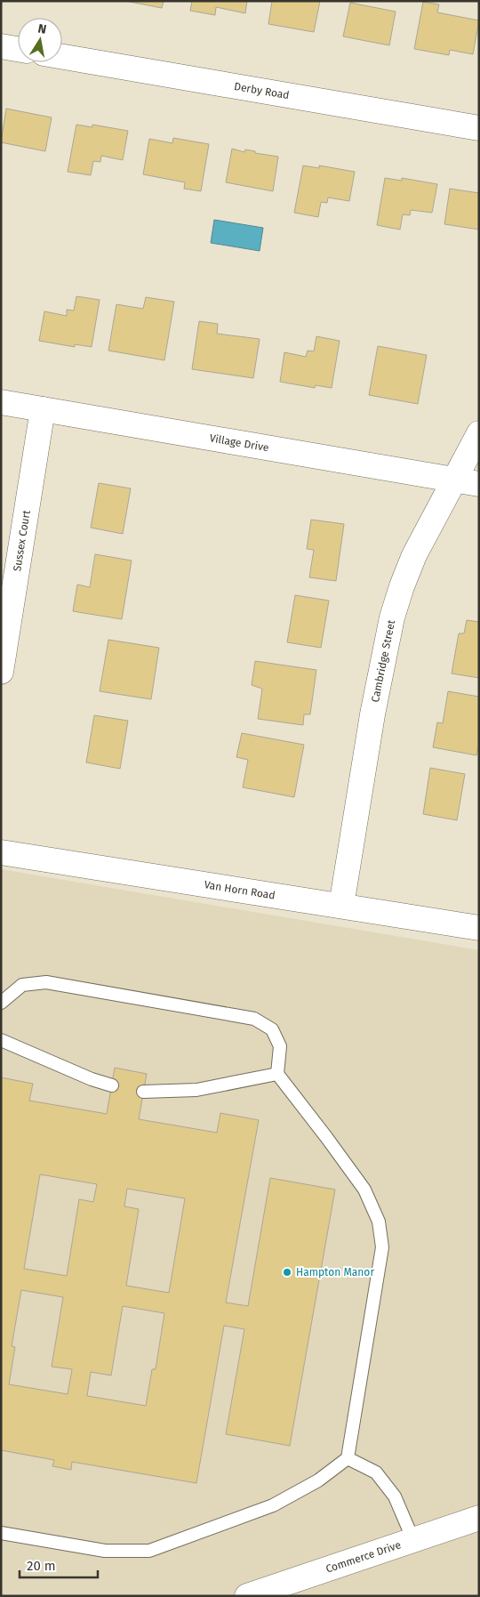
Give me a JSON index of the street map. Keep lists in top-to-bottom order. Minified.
{"streets":{"street":["Derby Road","Village Drive","Sussex Court","Cambridge Street","Van Horn Road","Commerce Drive"]},"crossings":[["Village Drive","Sussex Court"],["Village Drive","Cambridge Street"],["Cambridge Street","Van Horn Road"]],"places":["Hampton Manor"],"scale_bar":"20 m","north":"top"}
